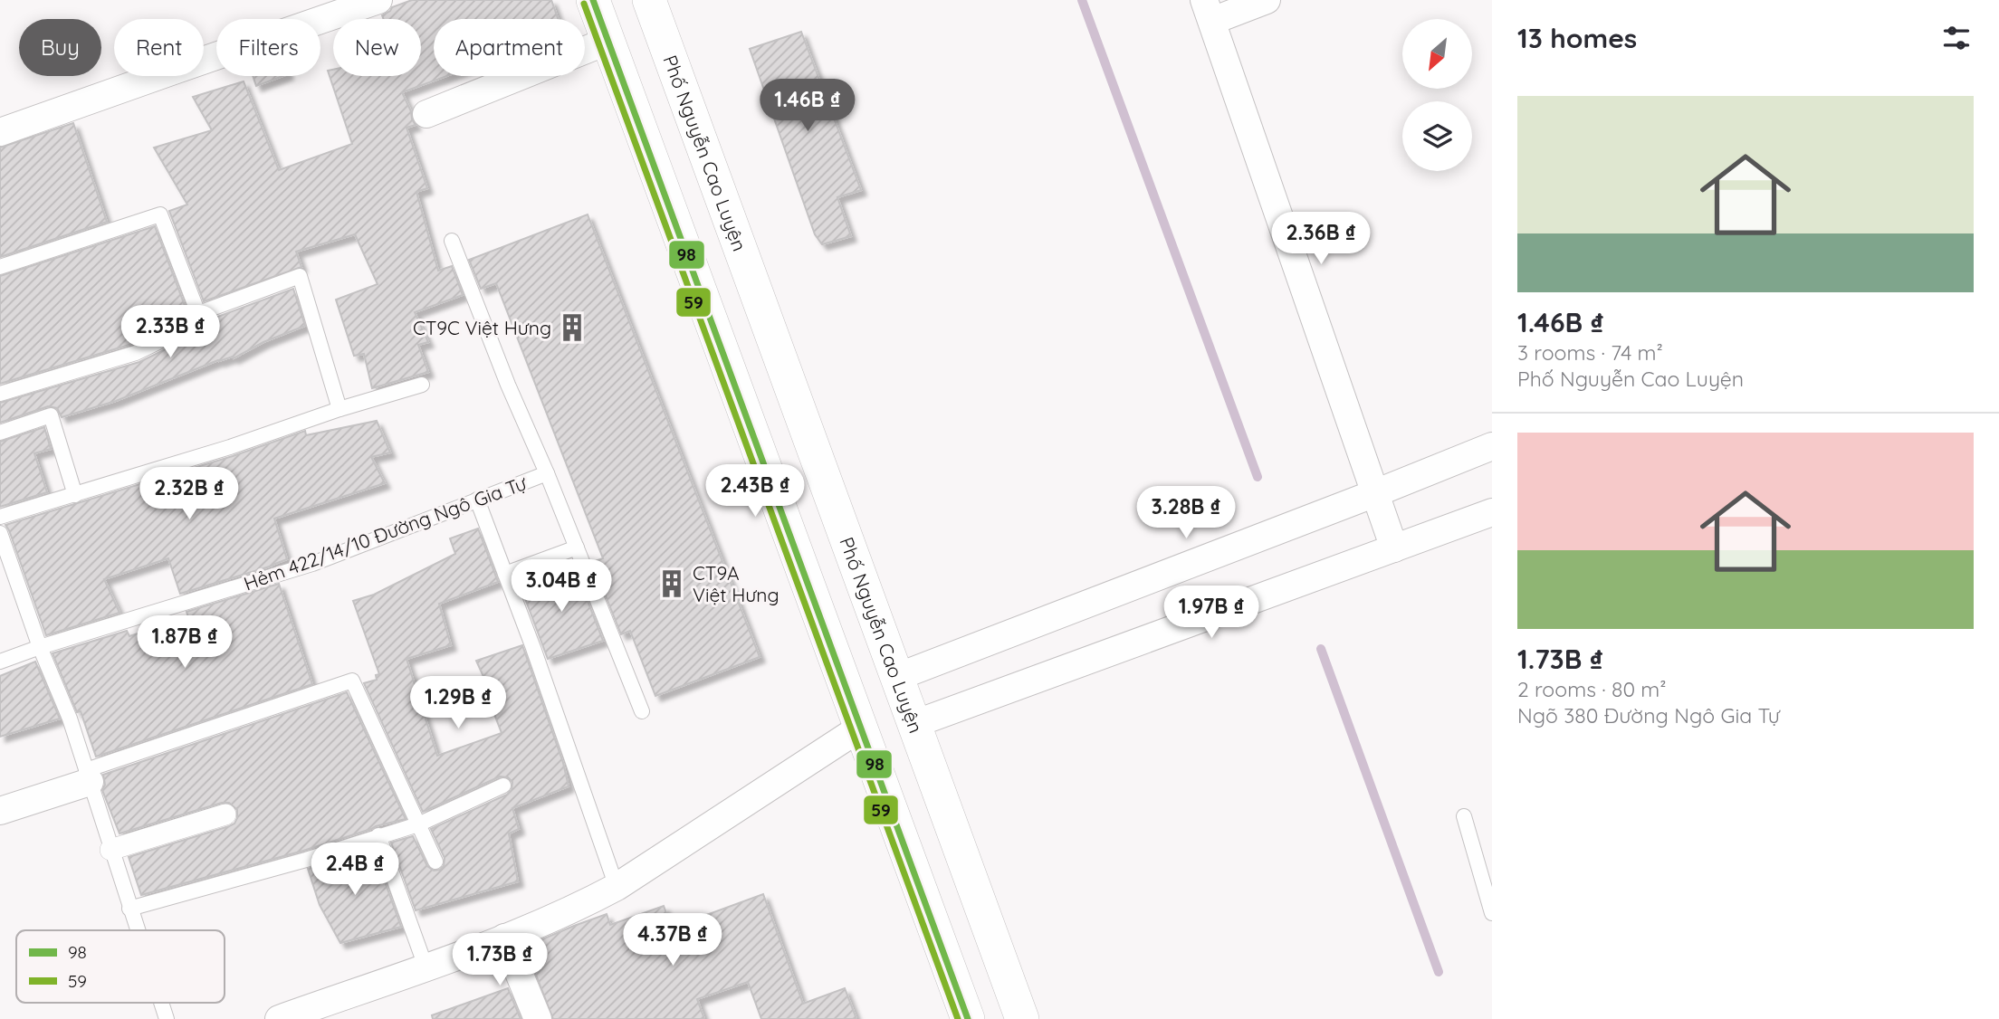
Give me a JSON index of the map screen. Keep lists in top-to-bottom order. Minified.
{"streets":{"street":["Phố Nguyễn Cao Luyện"],"lane":["Hẻm 422/14/10 Đường Ngô Gia Tự"]},"places":{"building":["CT9C Việt Hưng","CT9A Việt Hưng"]},"lines":["transit line 98","transit line 59"],"legend":["98","59"],"north":"bottom left","page":{"heading":"13 homes","chip":["Buy","Rent","Filters","New","Apartment"],"list":[{"name":"1.46B ₫","note":"3 rooms · 74 m² · Phố Nguyễn Cao Luyện"},{"name":"1.73B ₫","note":"2 rooms · 80 m² · Ngõ 380 Đường Ngô Gia Tự"}],"price":["1.46B ₫","2.36B ₫","2.33B ₫","2.43B ₫","2.32B ₫","3.28B ₫","3.04B ₫","1.97B ₫","1.87B ₫","1.29B ₫","2.4B ₫","4.37B ₫","1.73B ₫"]}}
